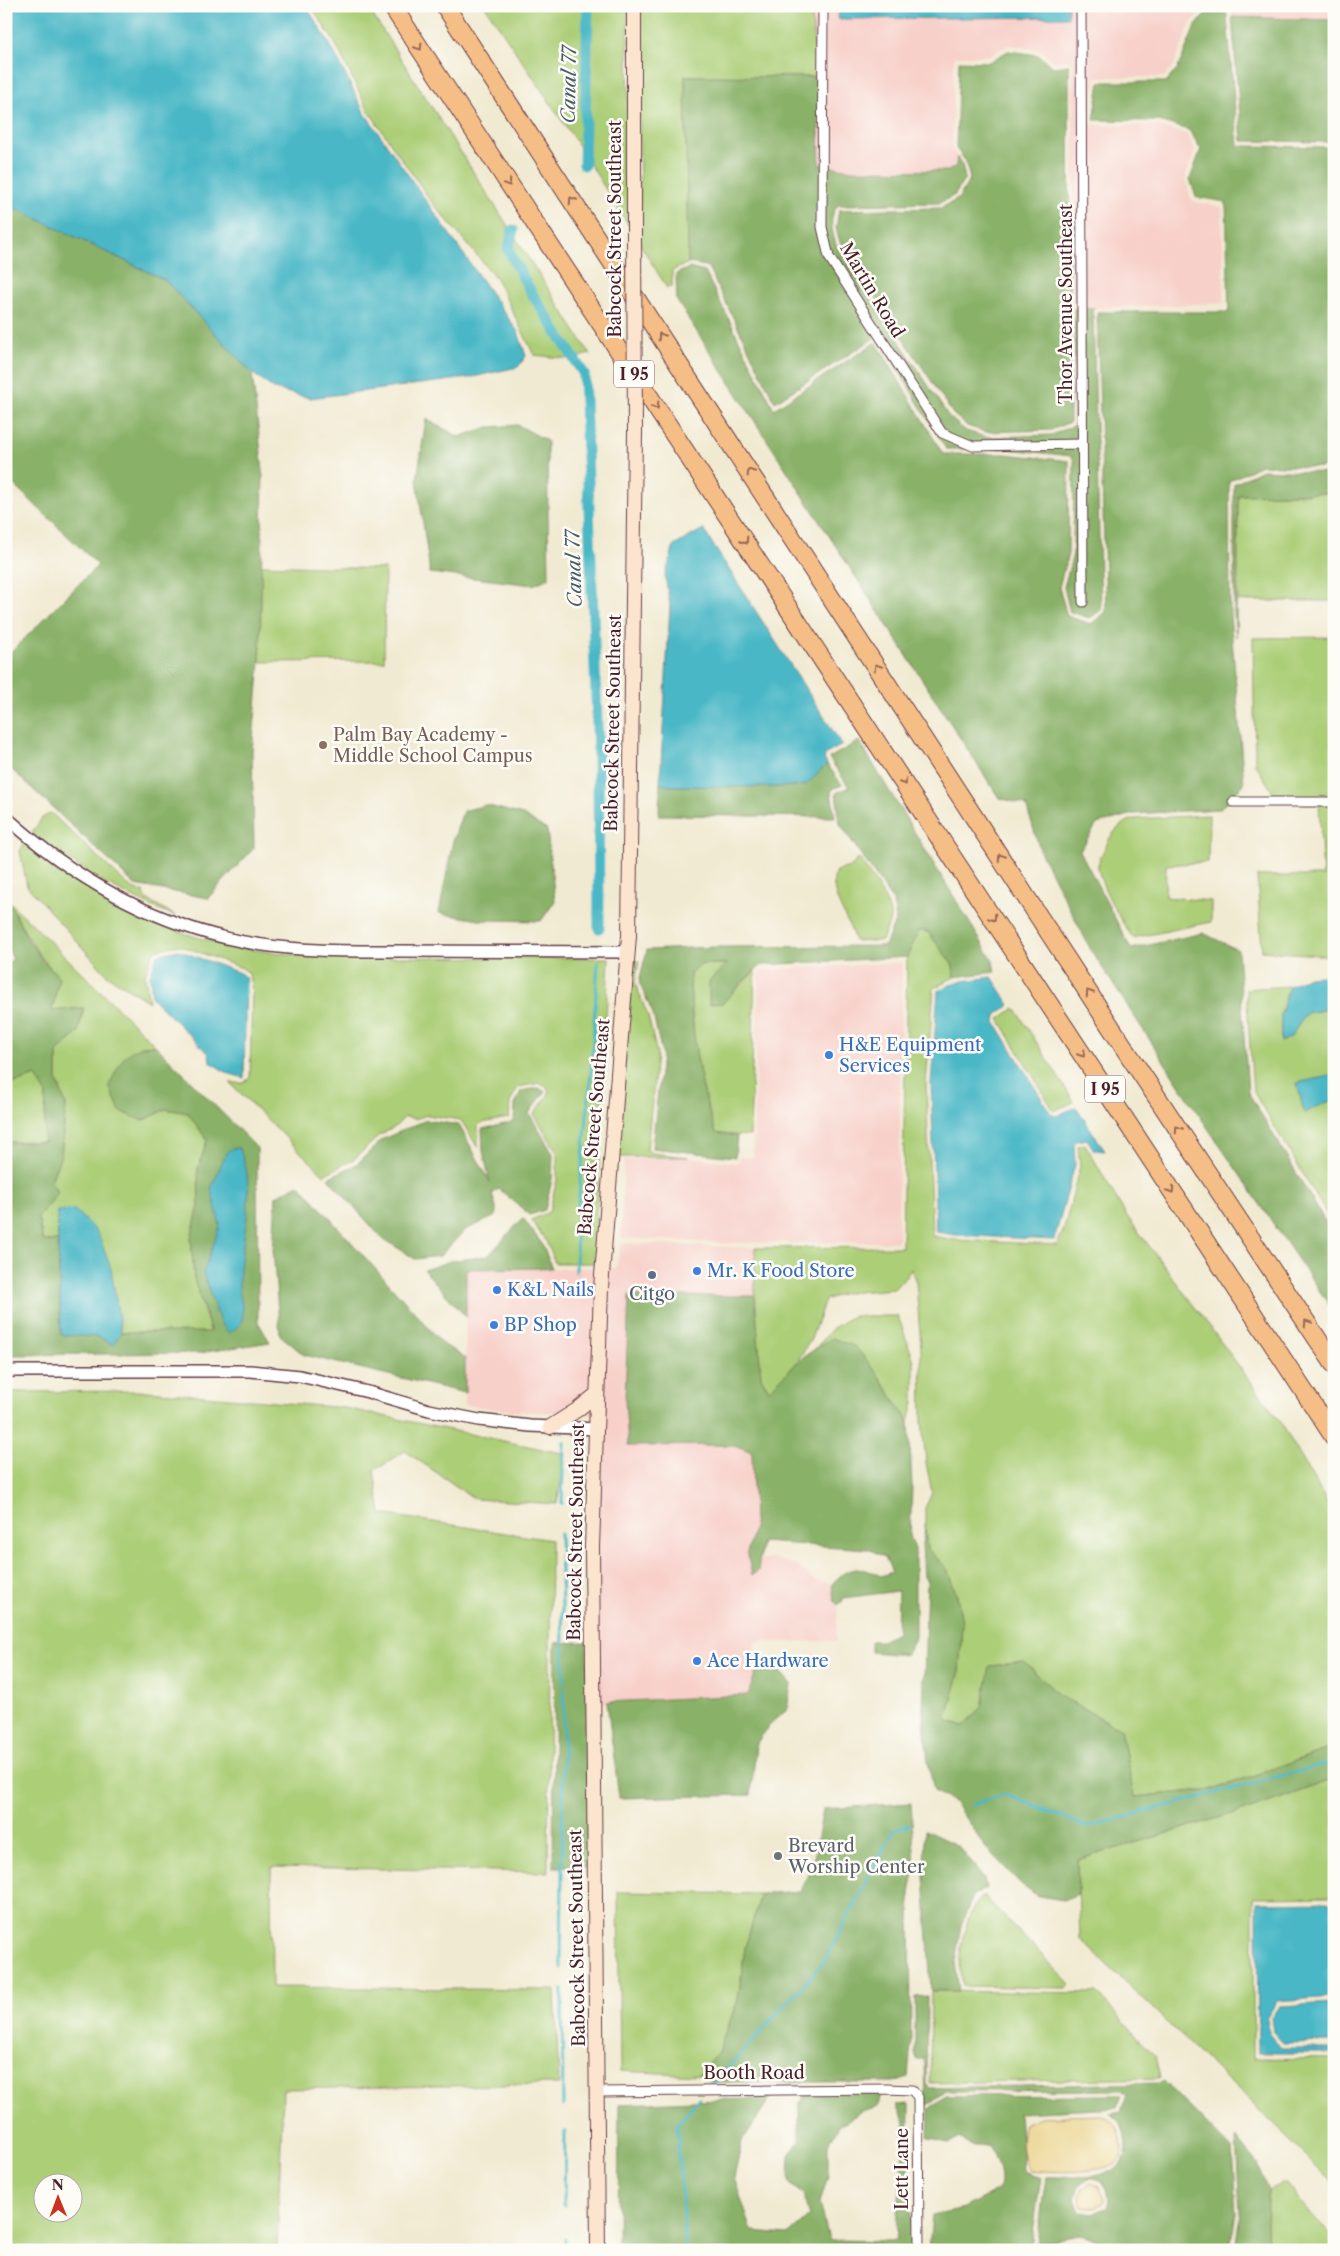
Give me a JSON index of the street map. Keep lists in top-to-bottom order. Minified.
{"streets":{"highway":["I 95"],"main road":["Babcock Street Southeast"],"street":["Martin Road","Thor Avenue Southeast","Booth Road","Lett Lane"]},"crossings":[["Babcock Street Southeast","Booth Road"],["Martin Road","Thor Avenue Southeast"],["Booth Road","Lett Lane"]],"water":["Canal 77"],"places":["Palm Bay Academy - Middle School Campus","H&E Equipment Services","Mr. K Food Store","Citgo","K&L Nails","BP Shop","Ace Hardware","Brevard Worship Center"],"north":"top"}
